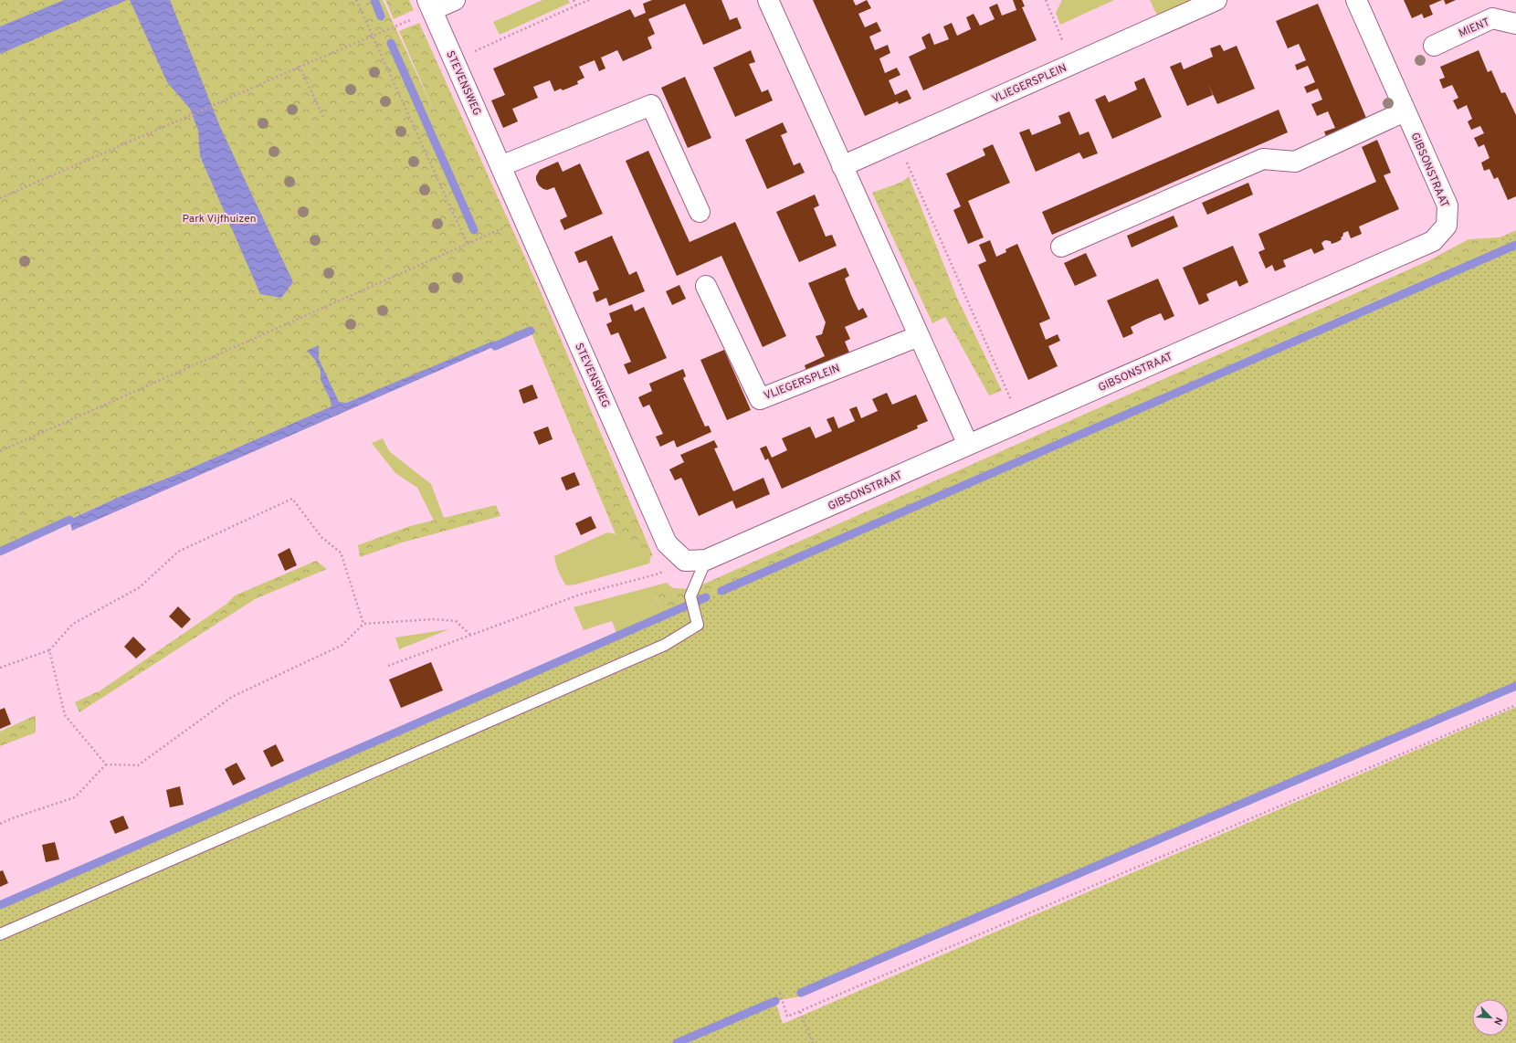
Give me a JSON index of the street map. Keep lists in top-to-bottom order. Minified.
{"streets":{"street":["MIENT","STEVENSWEG","VLIEGERSPLEIN","GIBSONSTRAAT"]},"crossings":[["STEVENSWEG","GIBSONSTRAAT"]],"parks":["Park Vijfhuizen"],"north":"bottom right"}
